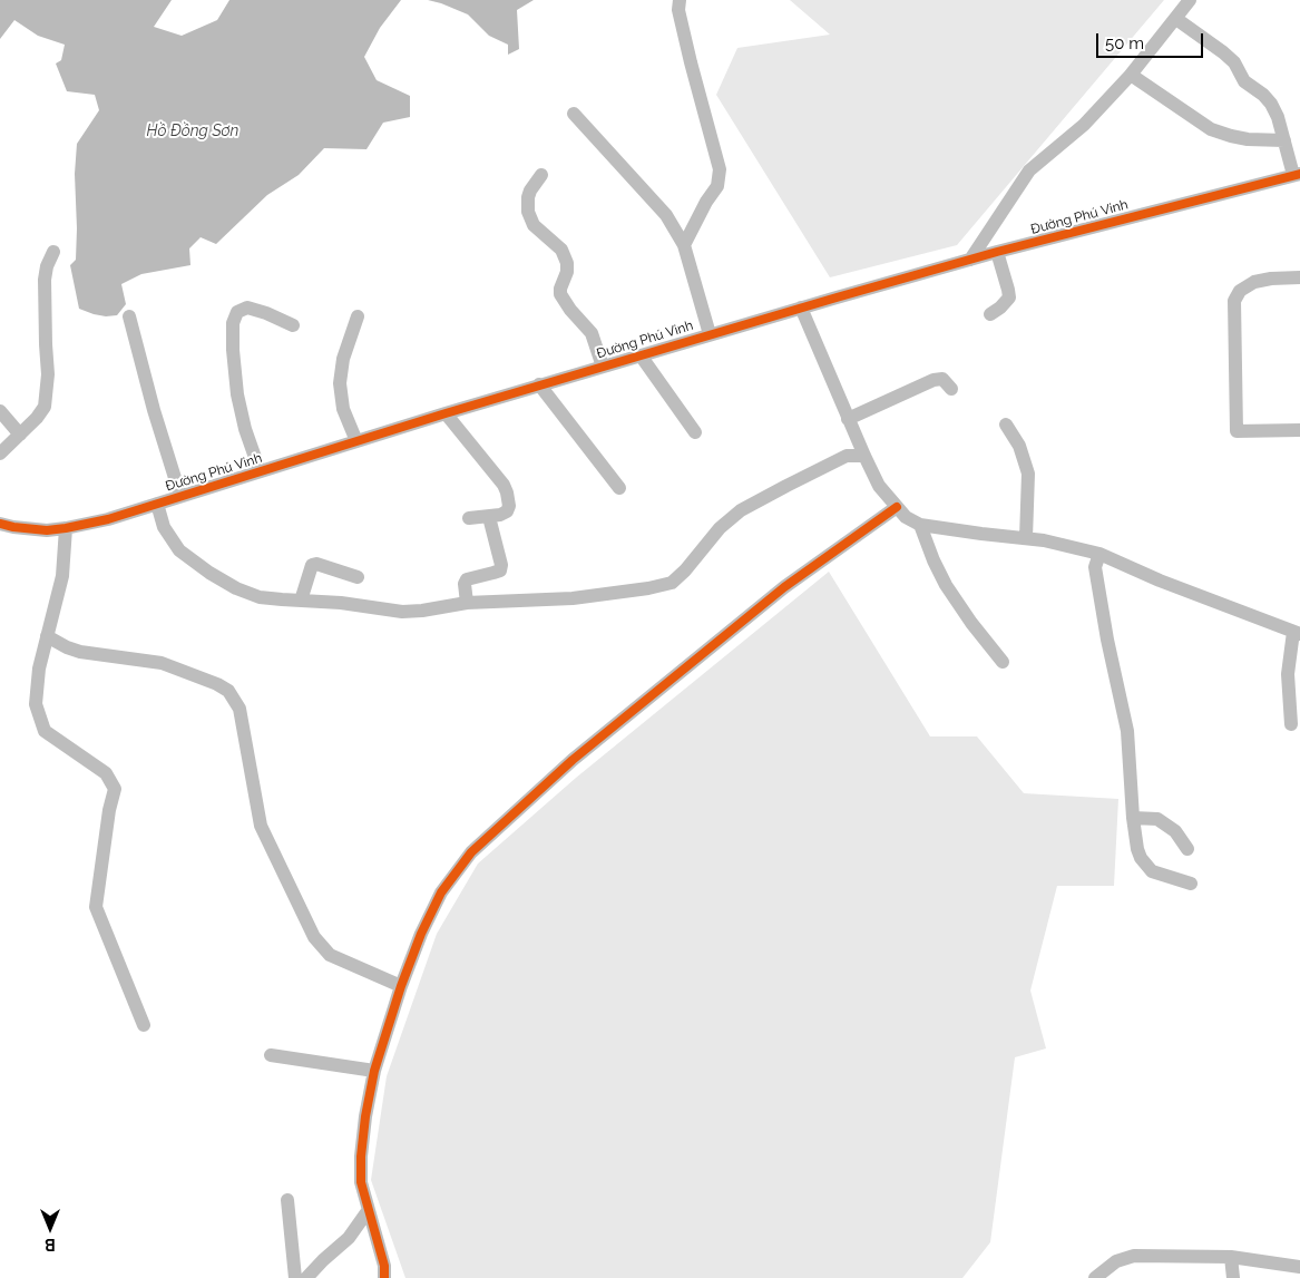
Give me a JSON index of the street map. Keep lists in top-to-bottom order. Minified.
{"streets":{"street":["Đường Phú Vinh"]},"water":["Hồ Đồng Sơn"],"scale_bar":"50 m","north":"bottom"}
